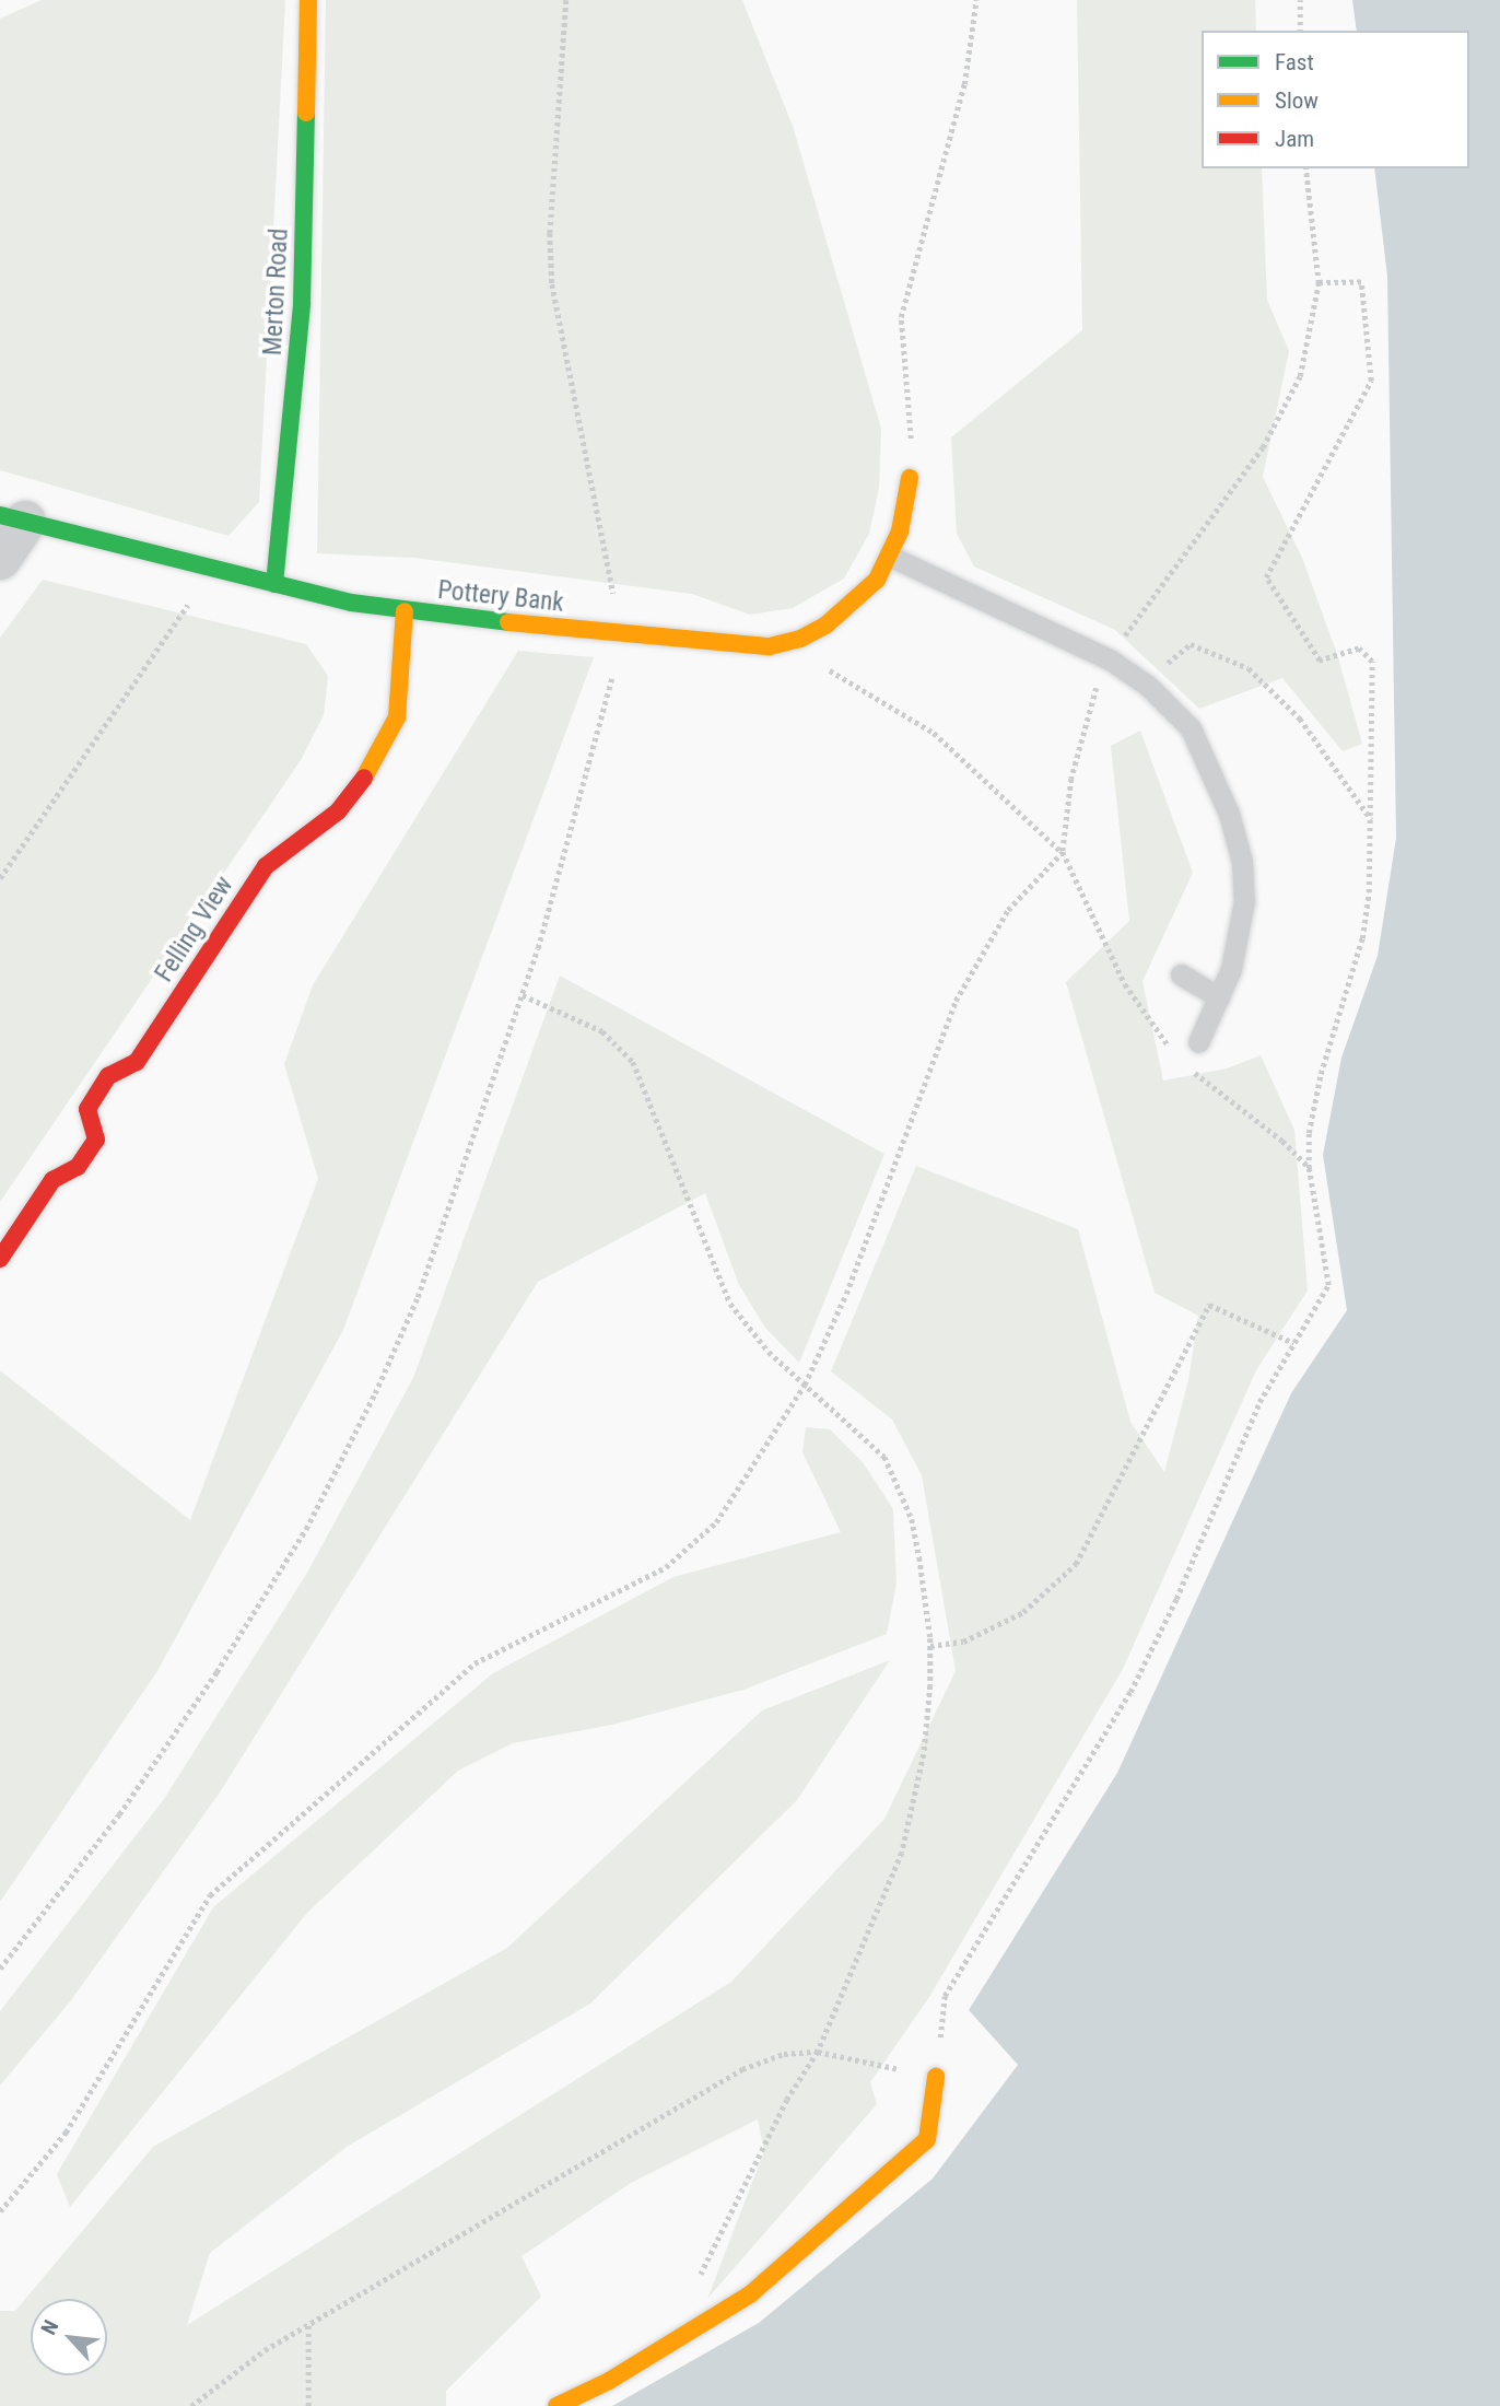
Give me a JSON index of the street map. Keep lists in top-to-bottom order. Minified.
{"streets":{"street":["Merton Road","Pottery Bank","Felling View"]},"crossings":[["Merton Road","Pottery Bank"],["Pottery Bank","Felling View"]],"legend":["Fast","Slow","Jam"],"north":"top left"}
